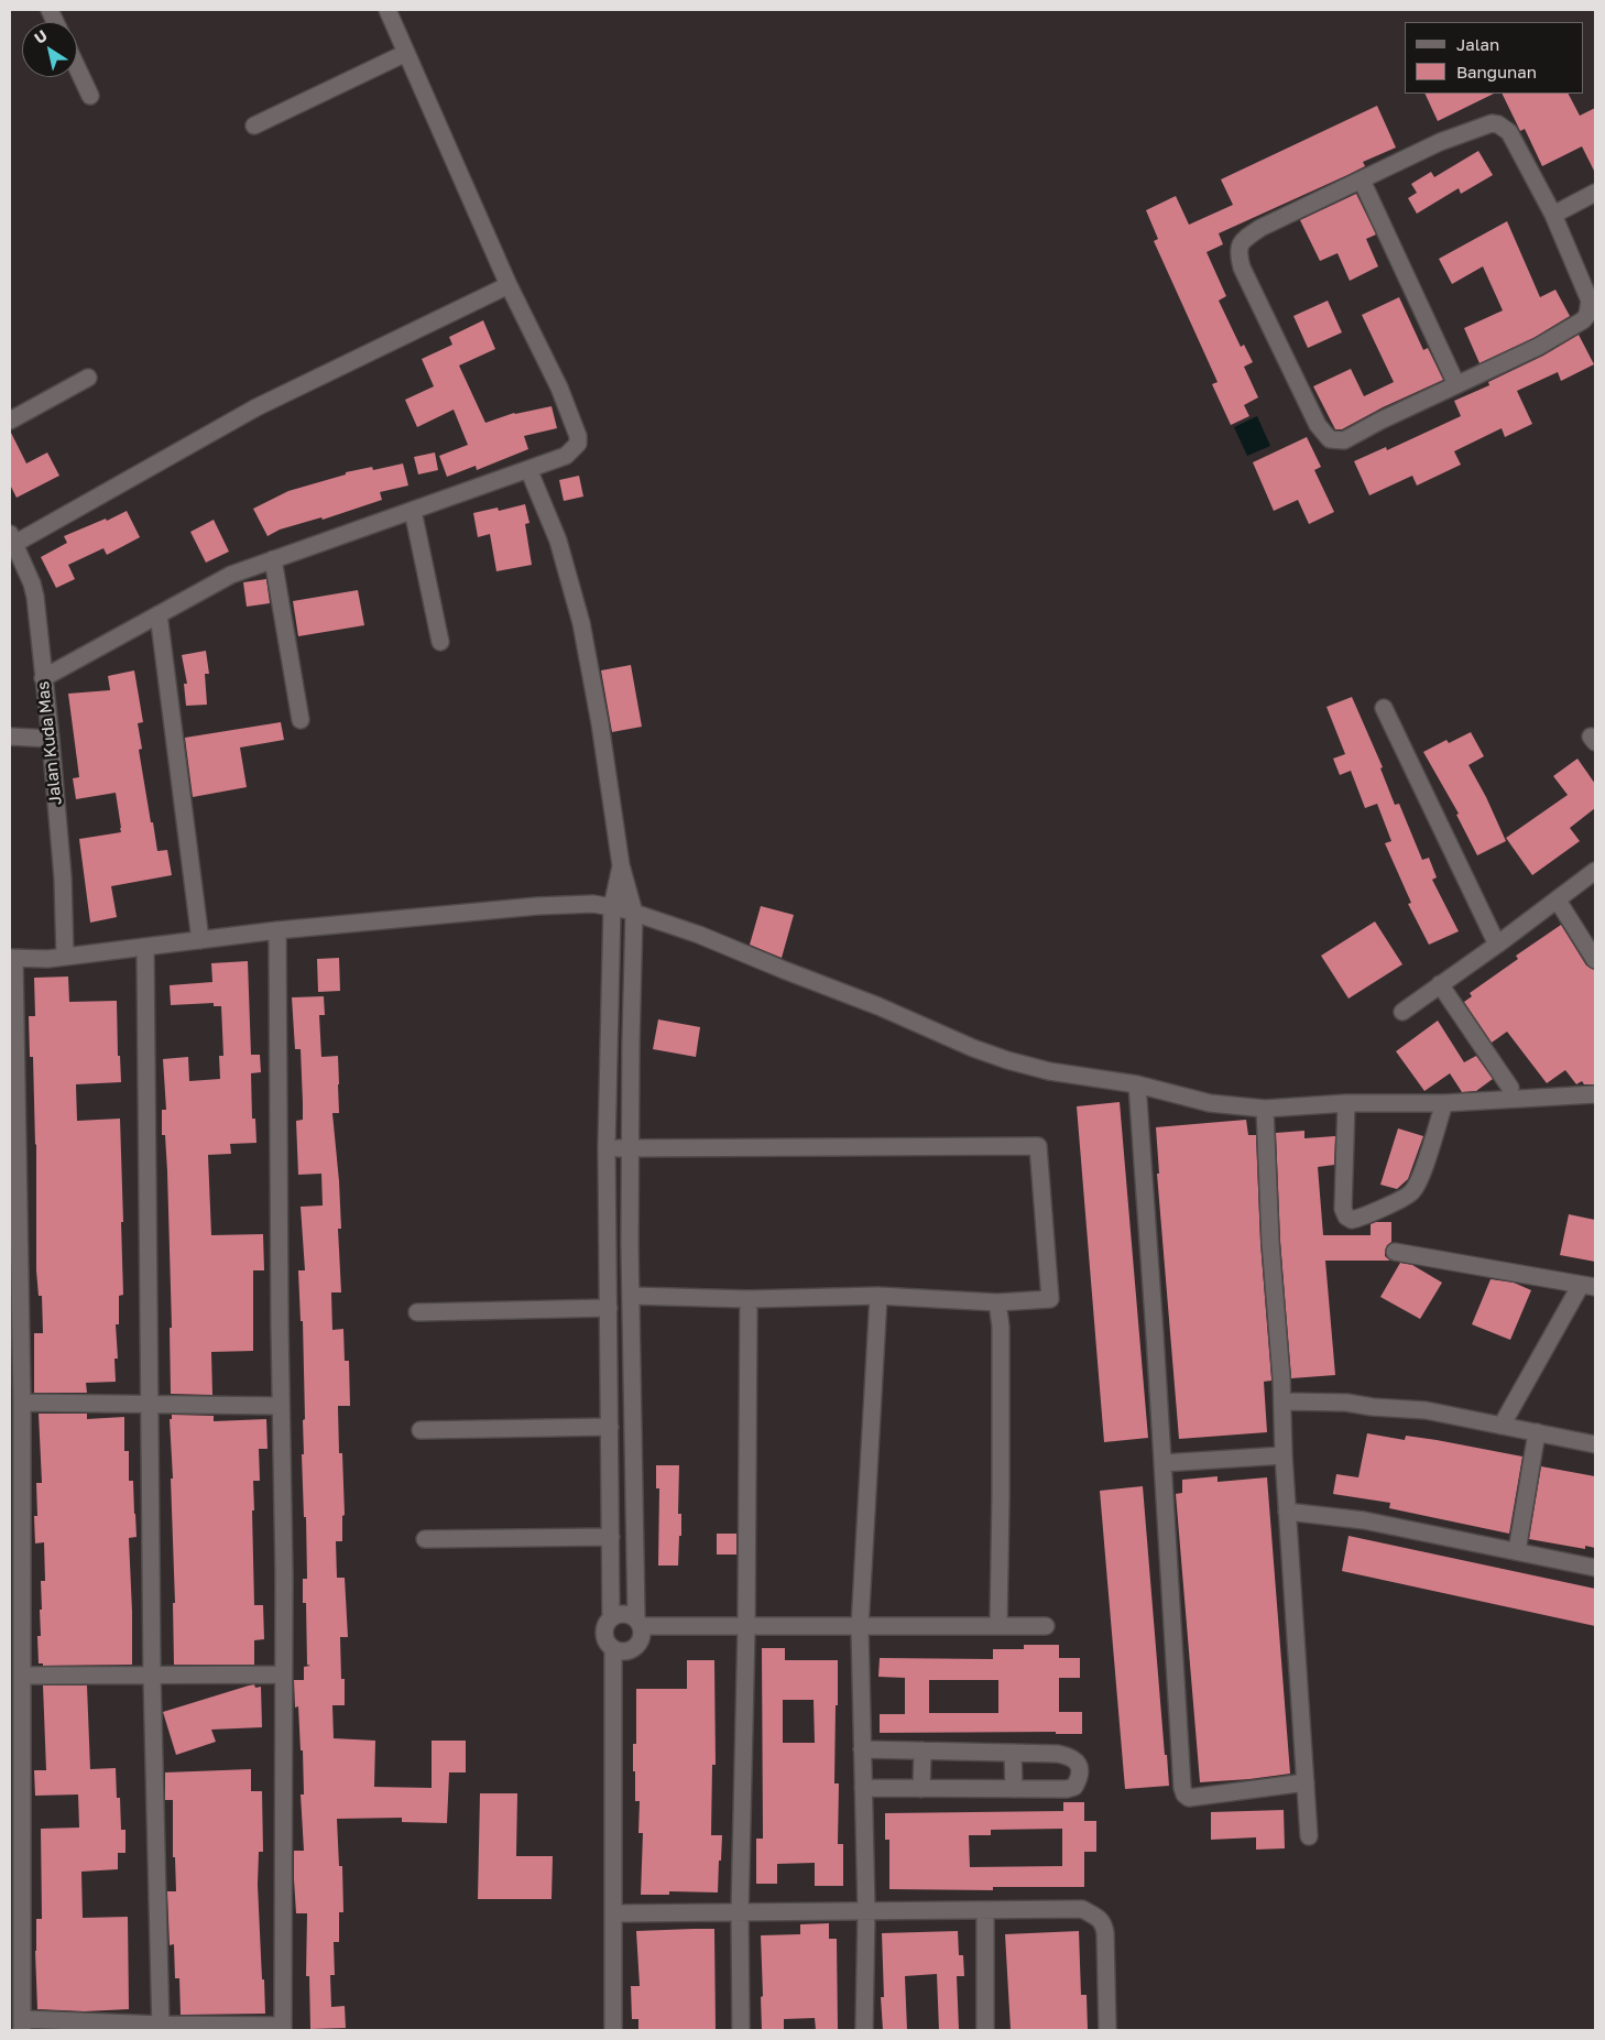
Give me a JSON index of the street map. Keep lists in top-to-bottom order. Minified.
{"streets":{"street":["Jalan Kuda Mas"]},"legend":["Jalan","Bangunan"],"north":"top left"}
